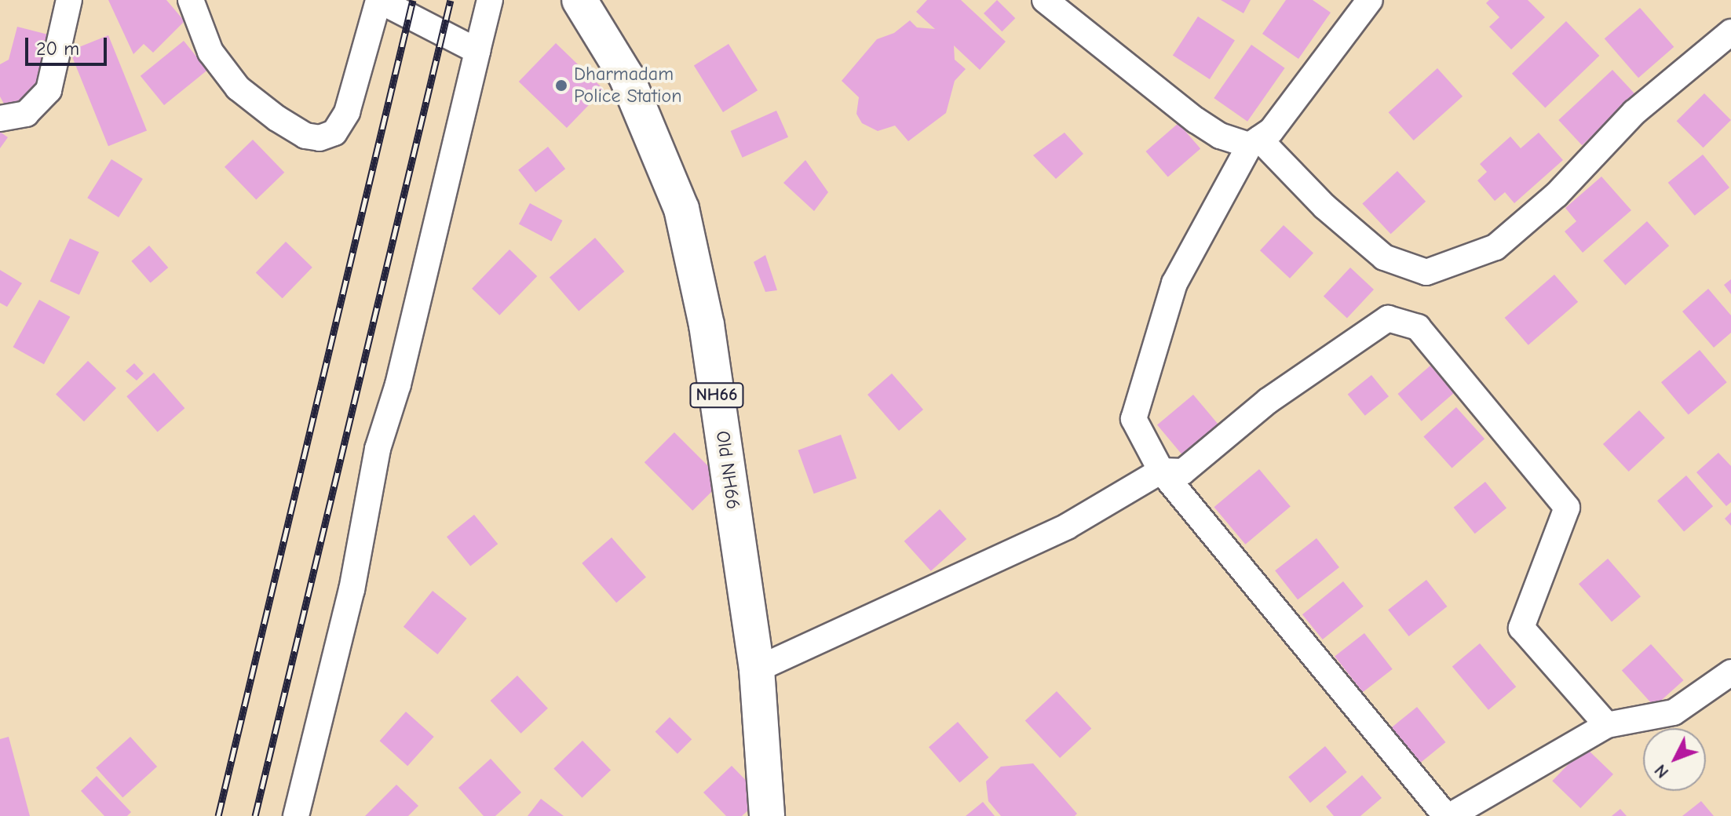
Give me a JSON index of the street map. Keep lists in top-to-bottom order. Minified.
{"streets":{"main road":["NH66","Old NH66"]},"places":["Dharmadam Police Station"],"scale_bar":"20 m","north":"bottom left"}
